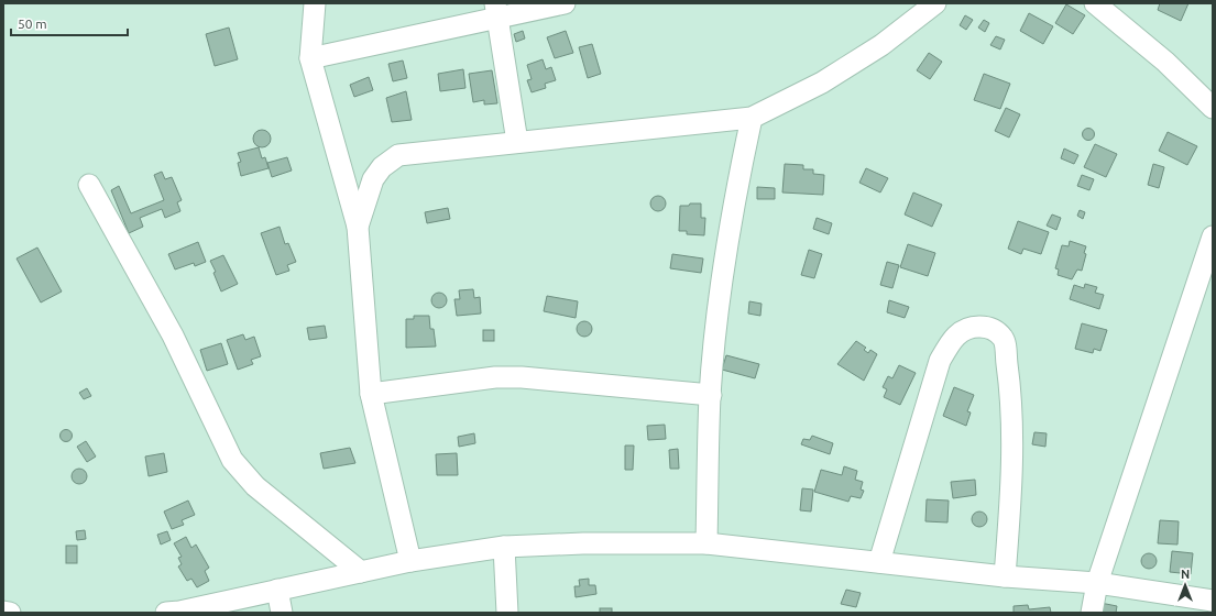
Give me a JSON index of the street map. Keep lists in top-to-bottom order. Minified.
{"scale_bar":"50 m","north":"top"}
